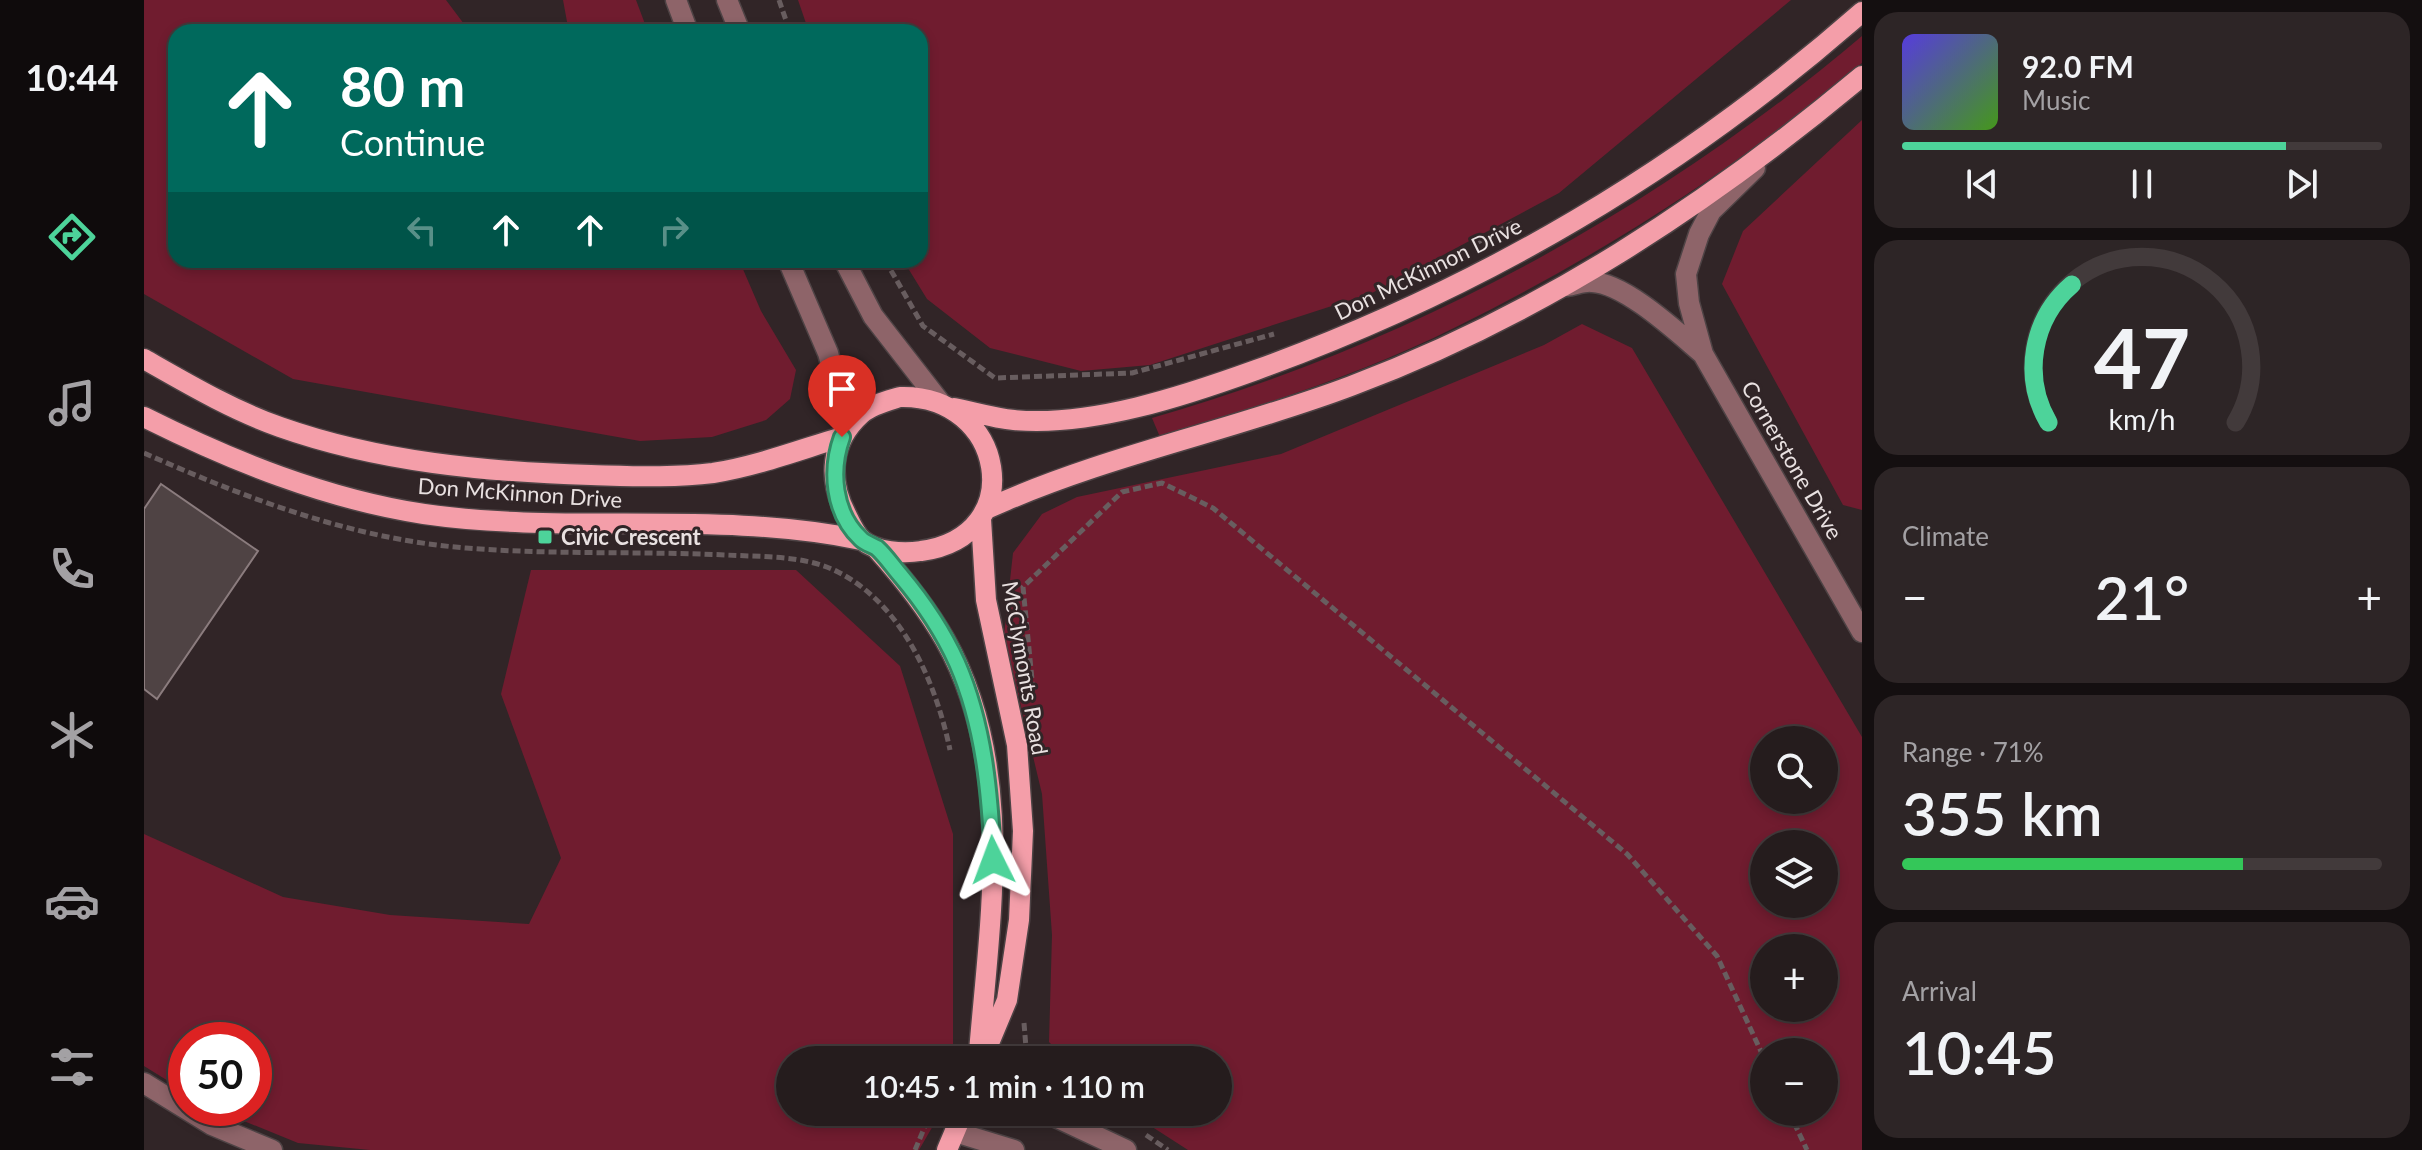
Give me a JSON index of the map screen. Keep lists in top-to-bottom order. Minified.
{"streets":{"main road":["Don McKinnon Drive","McClymonts Road"],"street":["Cornerstone Drive"]},"crossings":[["Don McKinnon Drive","McClymonts Road"]],"places":{"transit":["Civic Crescent"]},"page":{"tabs":"10:44","turn":["80 m","Continue"],"song":["92.0 FM","Music"],"tile":["Climate",["Range · 71%","355 km"],["Arrival","10:45"]],"heat":["−","21°","+"],"map_buttons":["+","−"],"limit":"50","trip":"10:45 · 1 min · 110 m","gauge":["47","km/h"]}}
